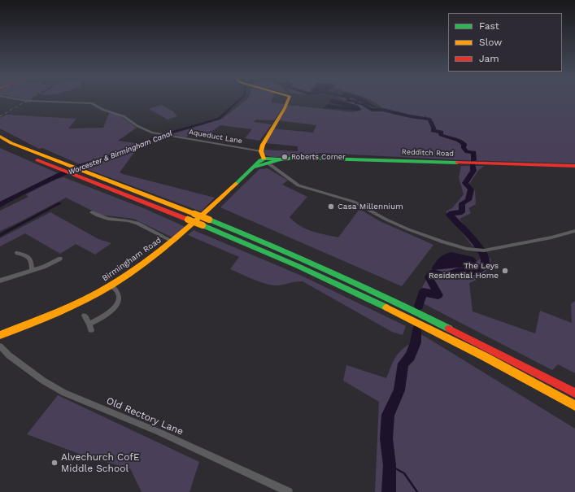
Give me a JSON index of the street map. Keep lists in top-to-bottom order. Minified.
{"streets":{"main road":["Redditch Road","Birmingham Road"],"street":["Aqueduct Lane","Old Rectory Lane"]},"crossings":[["Redditch Road","Birmingham Road"]],"water":["Worcester & Birmingham Canal"],"places":["Roberts Corner","Casa Millennium","The Leys Residential Home","Alvechurch CofE Middle School"],"legend":["Fast","Slow","Jam"]}
